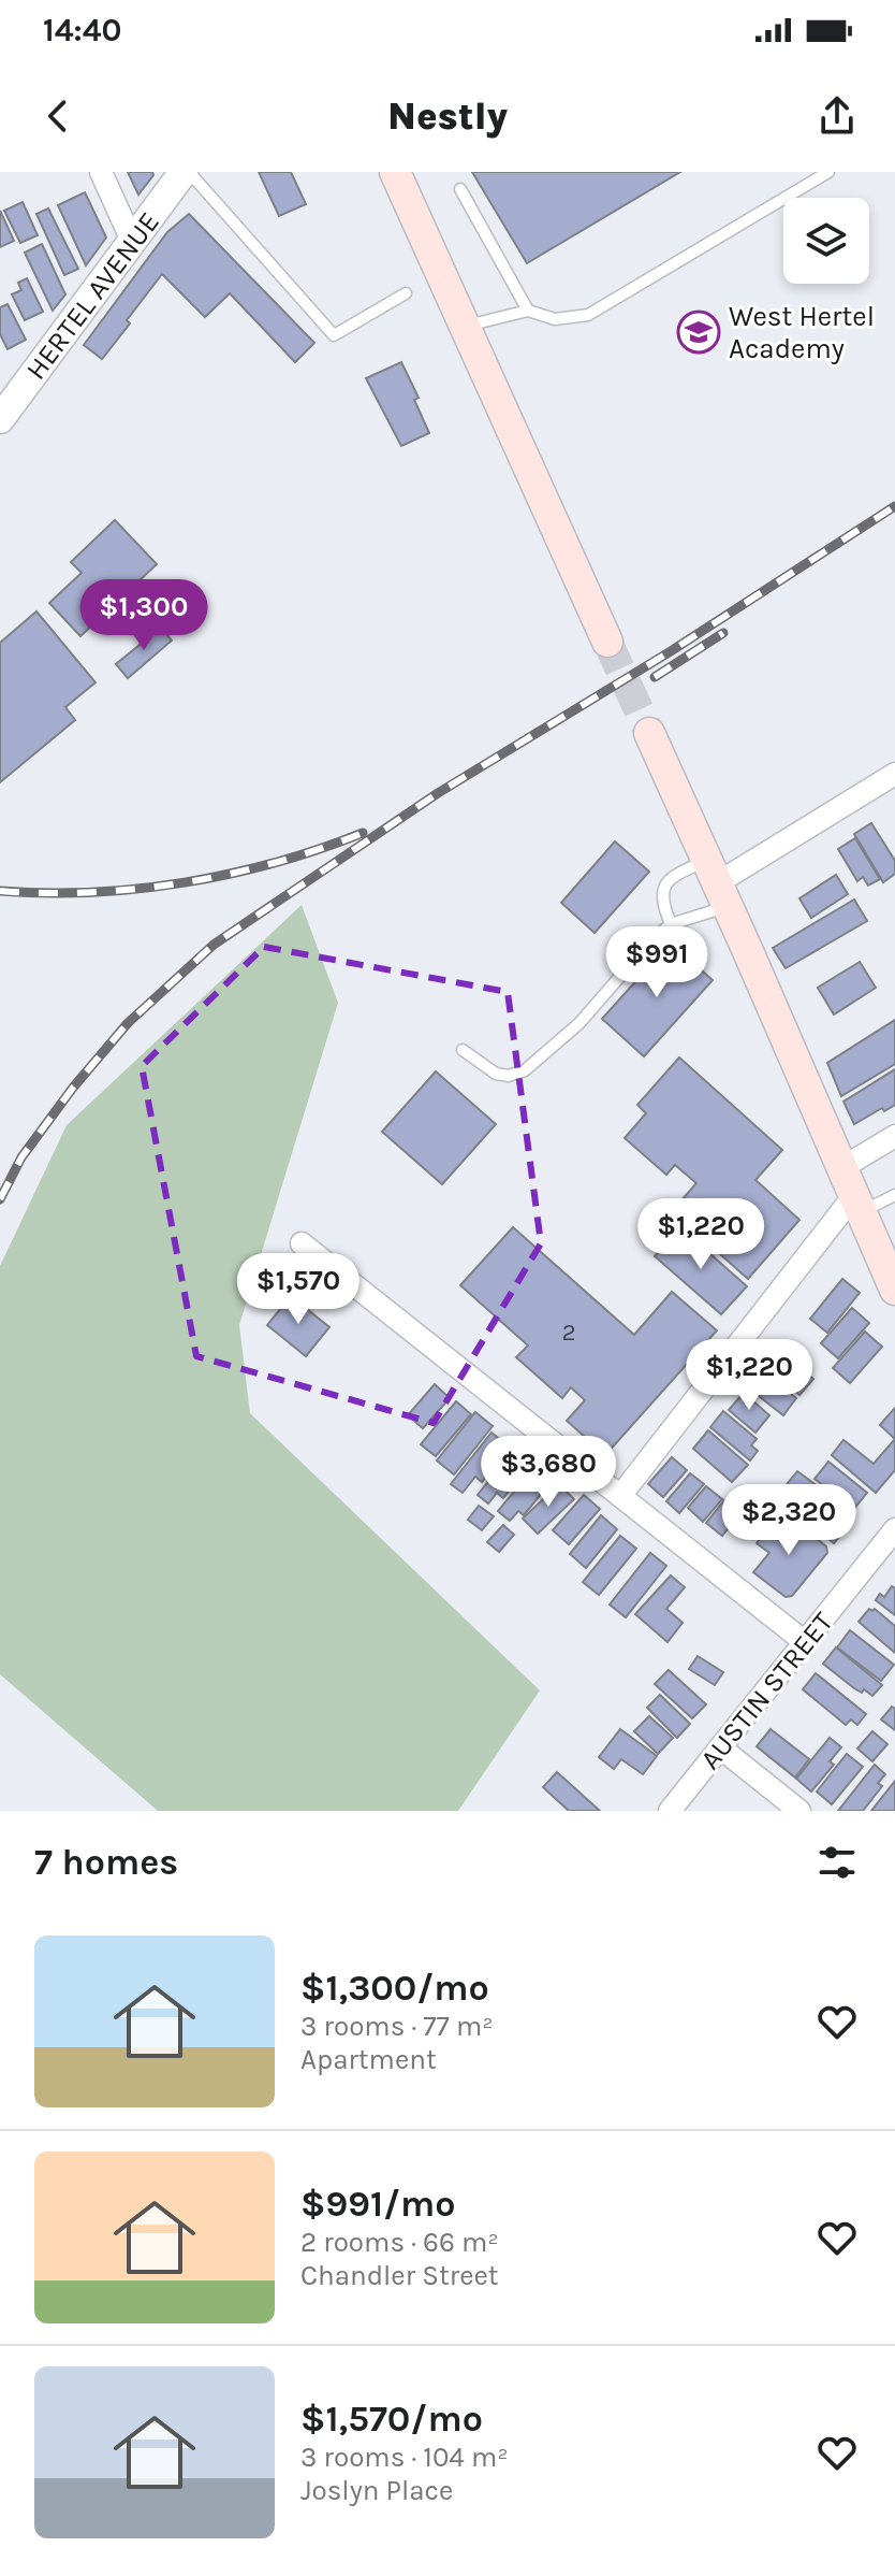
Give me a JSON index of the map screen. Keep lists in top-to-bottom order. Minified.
{"streets":{"street":["HERTEL AVENUE","AUSTIN STREET"]},"places":{"school or university":["West Hertel Academy"]},"house_numbers":["2"],"page":{"status":"14:40","header":"Nestly","price":["$1,300","$991","$1,220","$1,570","$1,220","$3,680","$2,320"],"heading":"7 homes","list":[{"name":"$1,300/mo","note":"3 rooms · 77 m² · Apartment"},{"name":"$991/mo","note":"2 rooms · 66 m² · Chandler Street"},{"name":"$1,570/mo","note":"3 rooms · 104 m² · Joslyn Place"}]}}
